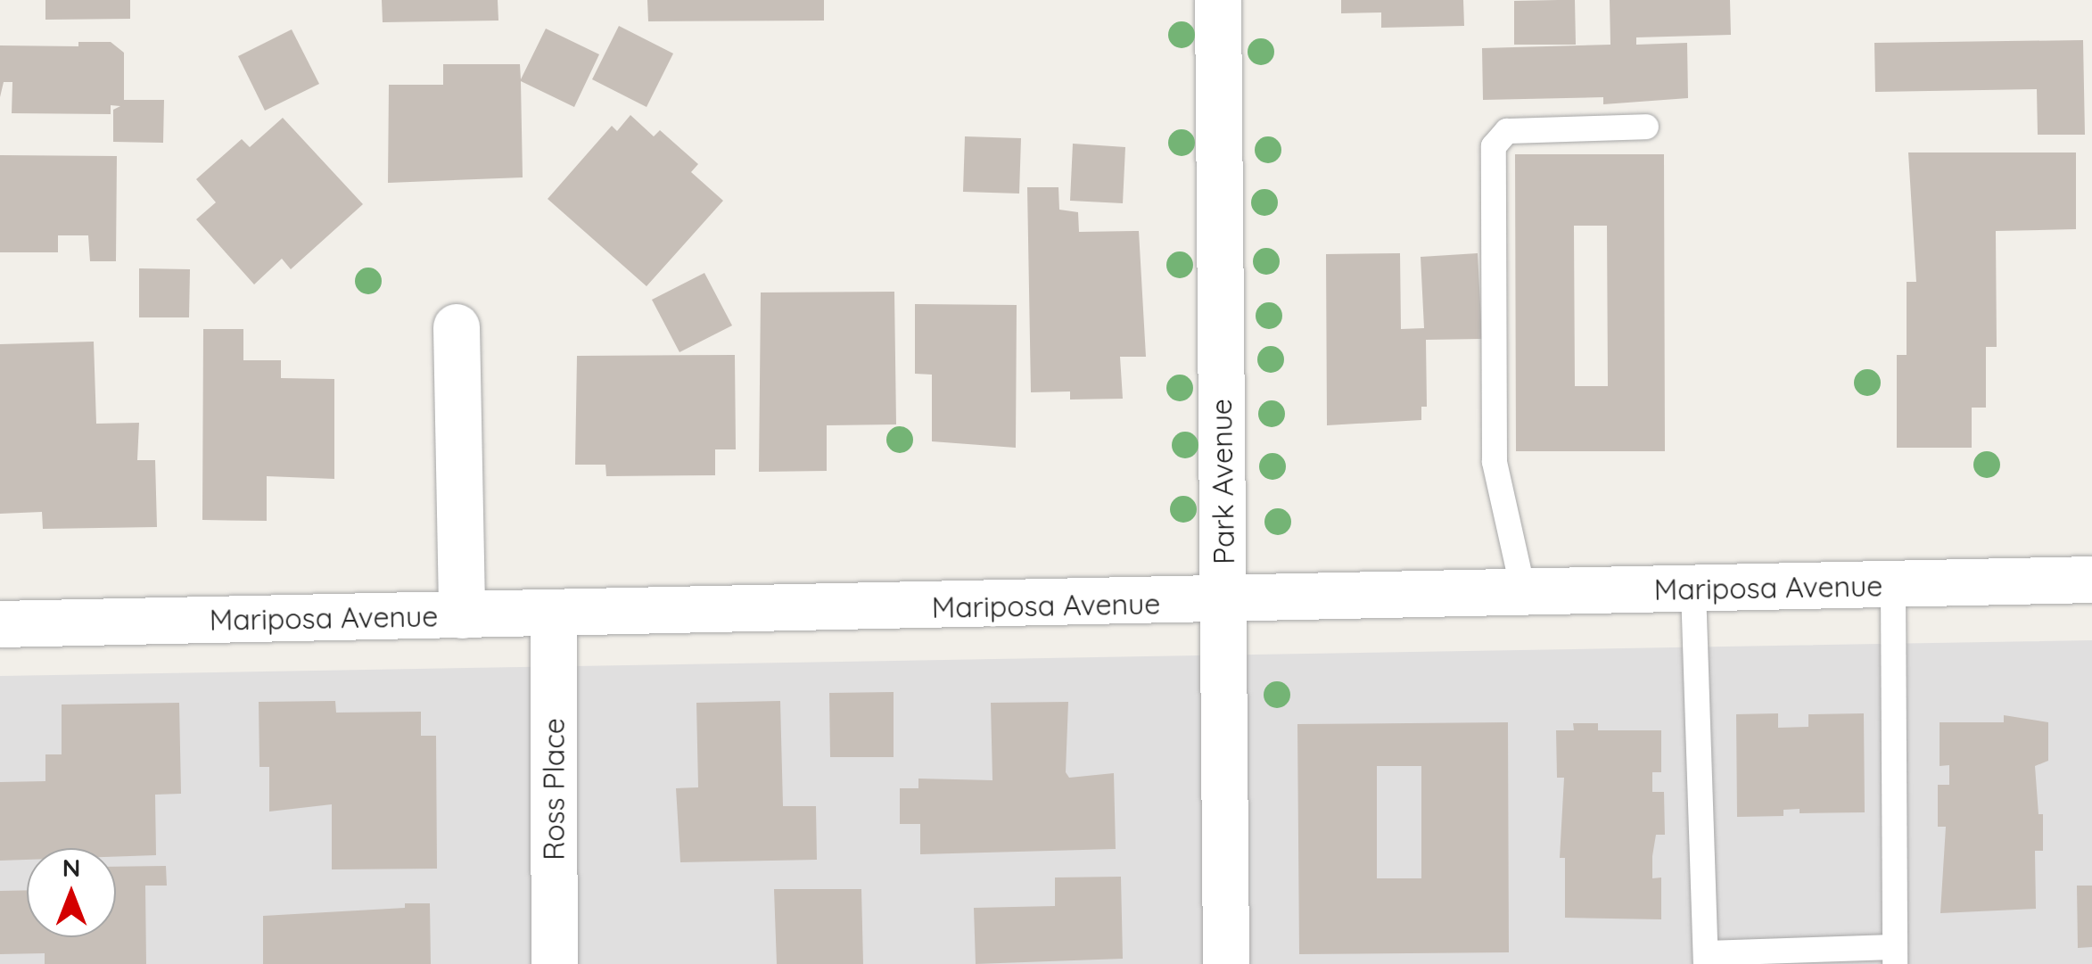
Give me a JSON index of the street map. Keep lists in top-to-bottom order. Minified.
{"streets":{"street":["Park Avenue","Mariposa Avenue","Ross Place"]},"crossings":[["Park Avenue","Mariposa Avenue"],["Mariposa Avenue","Ross Place"]],"north":"top"}
